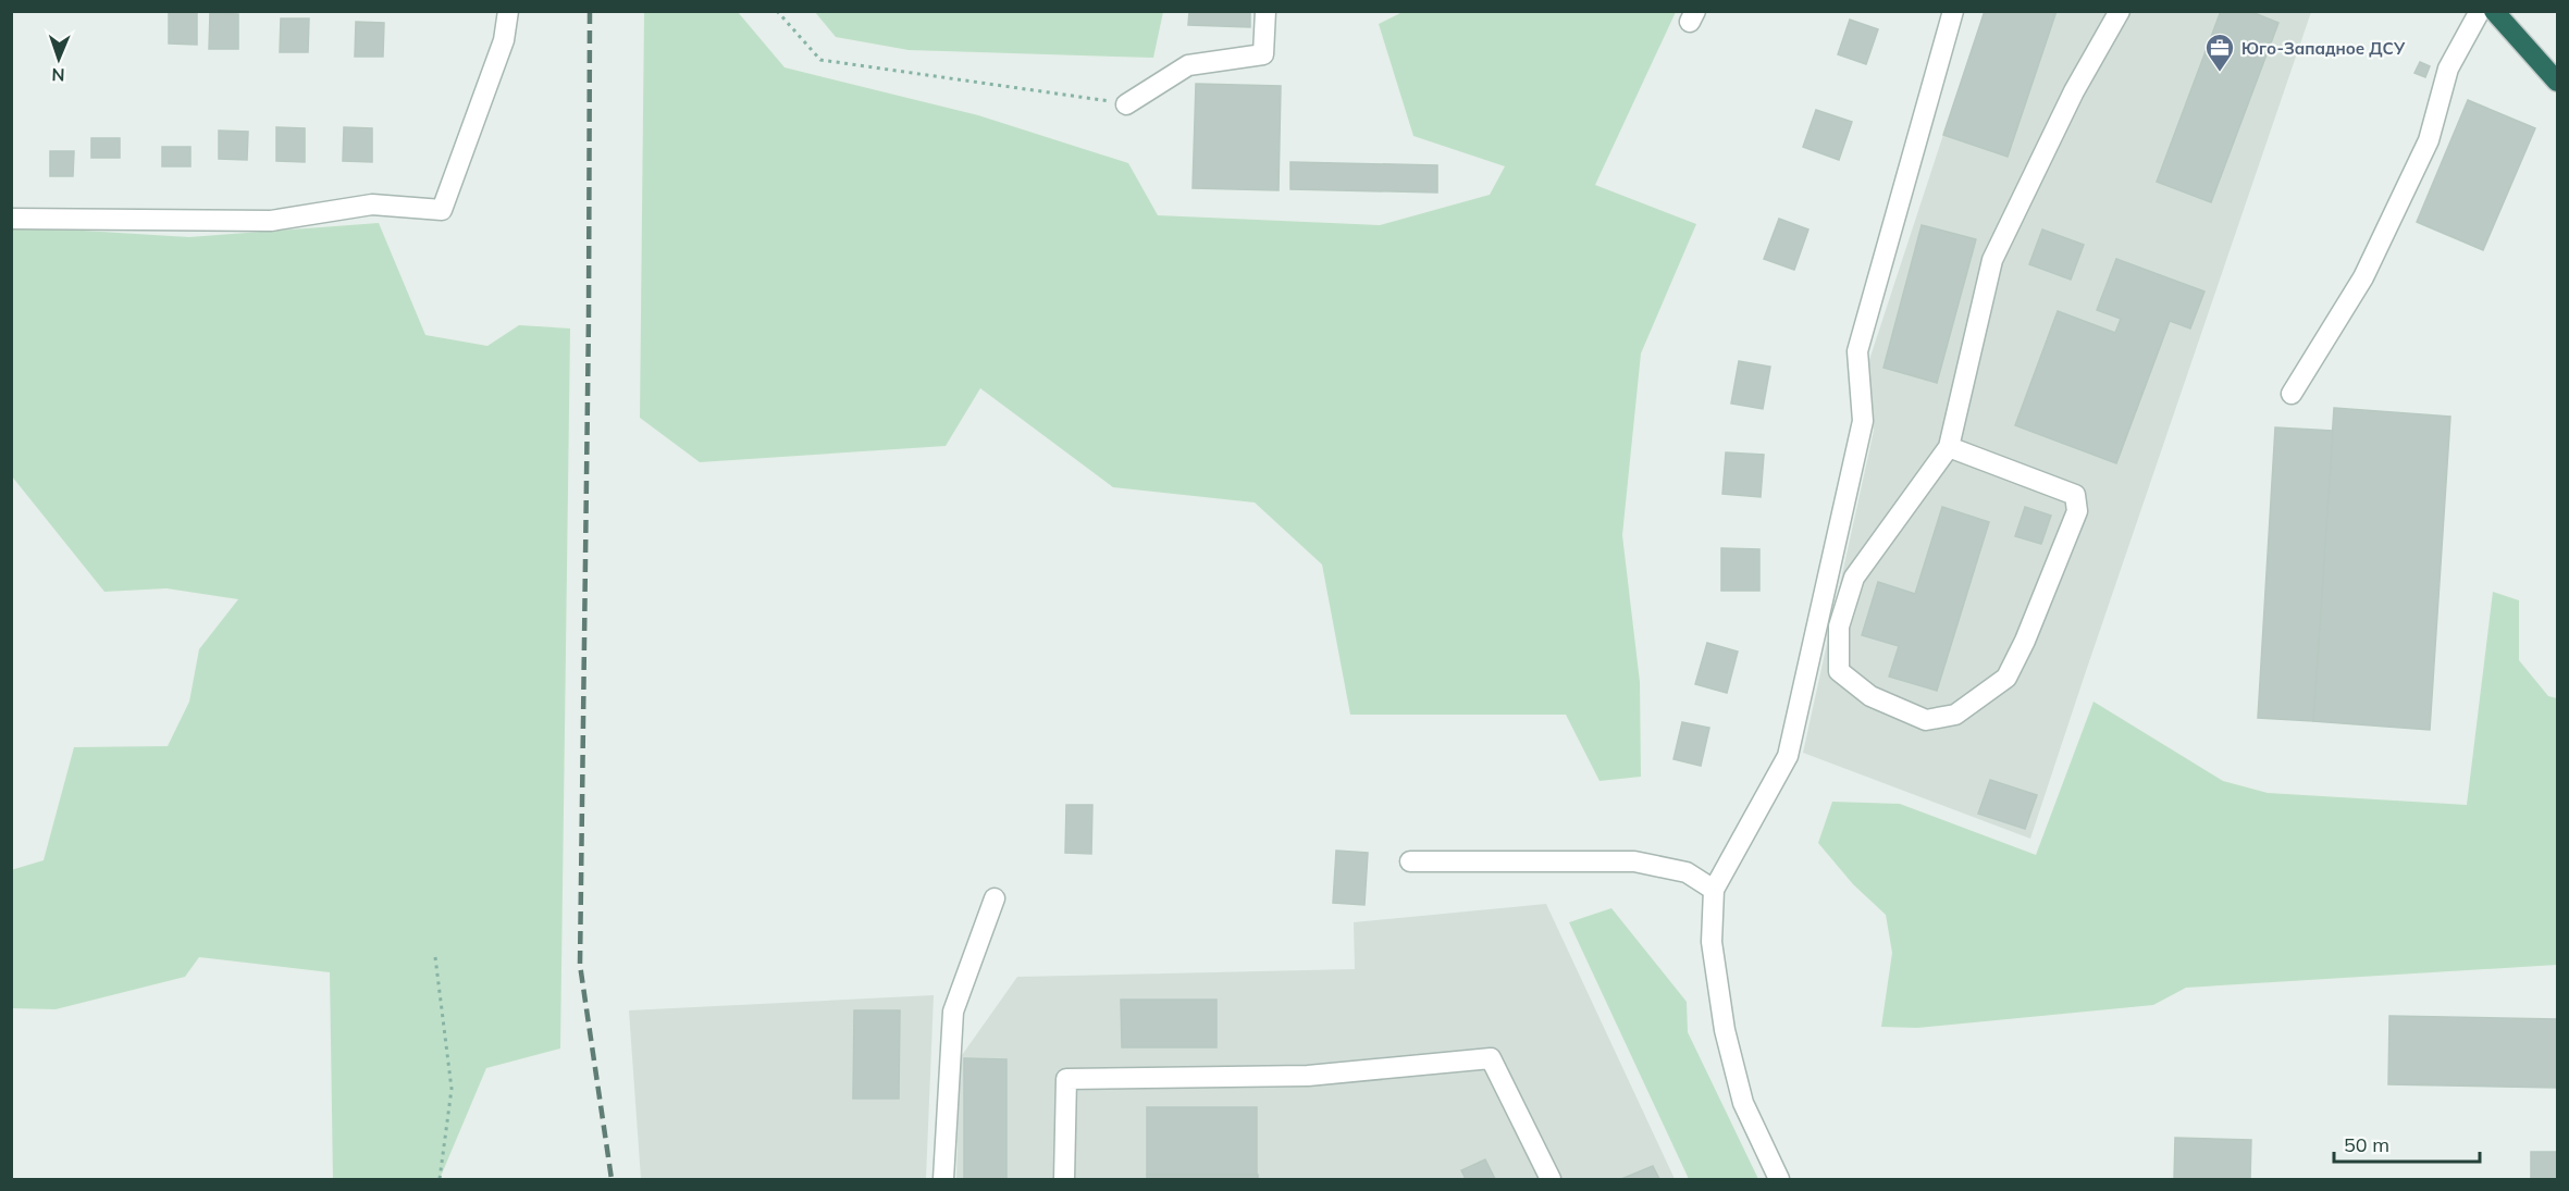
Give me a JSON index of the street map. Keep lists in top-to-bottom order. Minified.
{"places":{"office":["Юго-Западное ДСУ"]},"scale_bar":"50 m","north":"bottom"}
